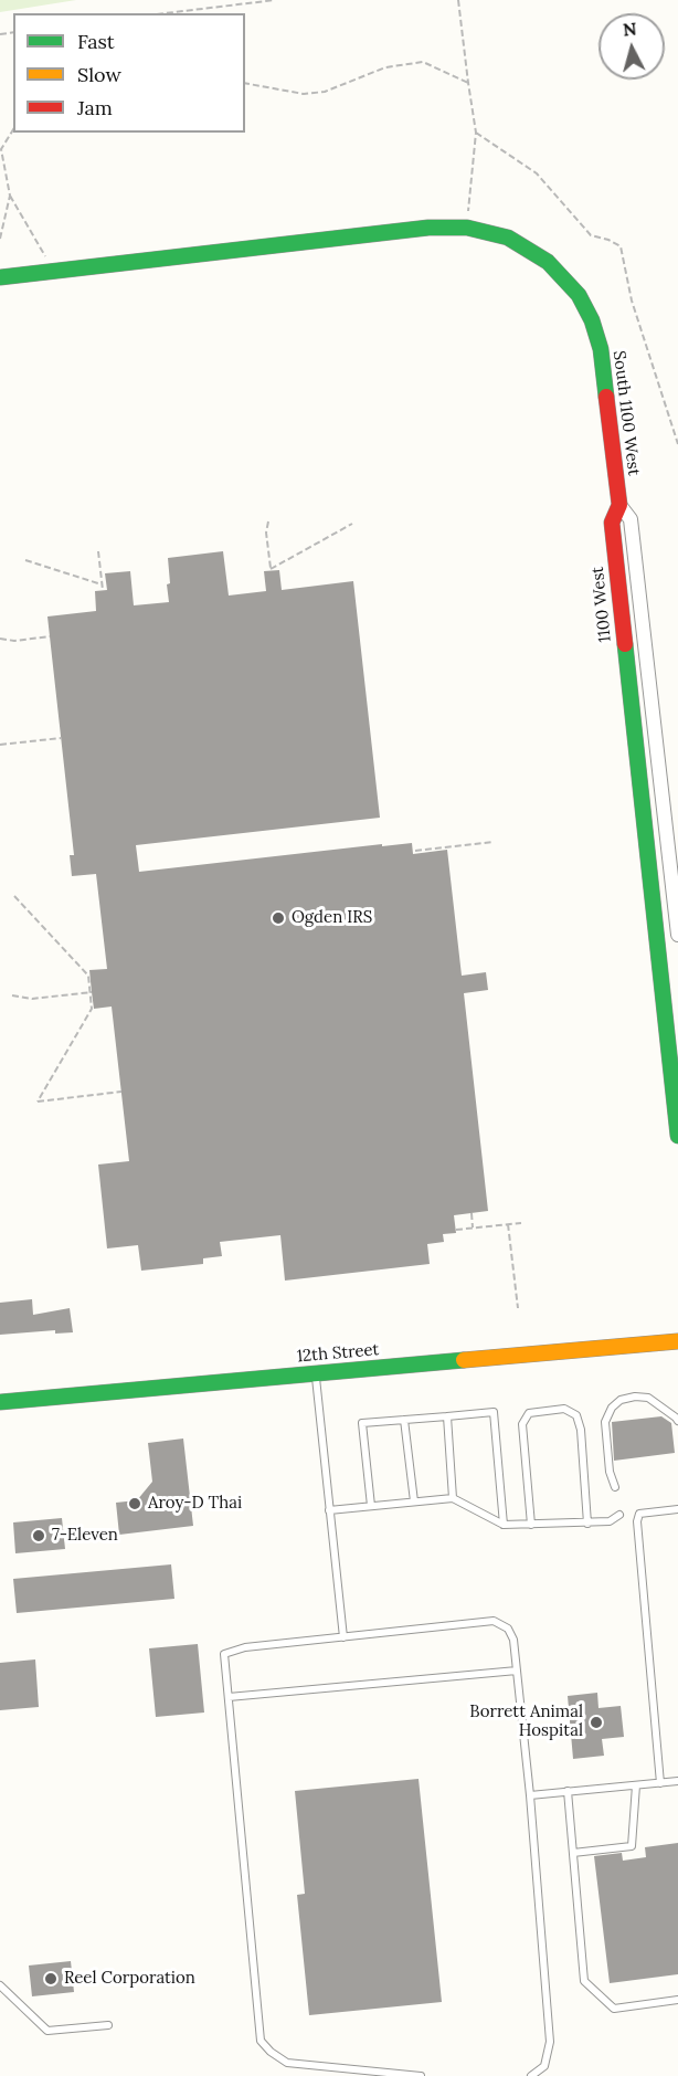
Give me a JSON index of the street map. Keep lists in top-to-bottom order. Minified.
{"streets":{"street":["South 1100 West","1100 West","12th Street"]},"crossings":[["South 1100 West","1100 West"]],"places":["Ogden IRS","Aroy-D Thai","7-Eleven","Borrett Animal Hospital","Reel Corporation"],"legend":["Fast","Slow","Jam"],"north":"top"}
